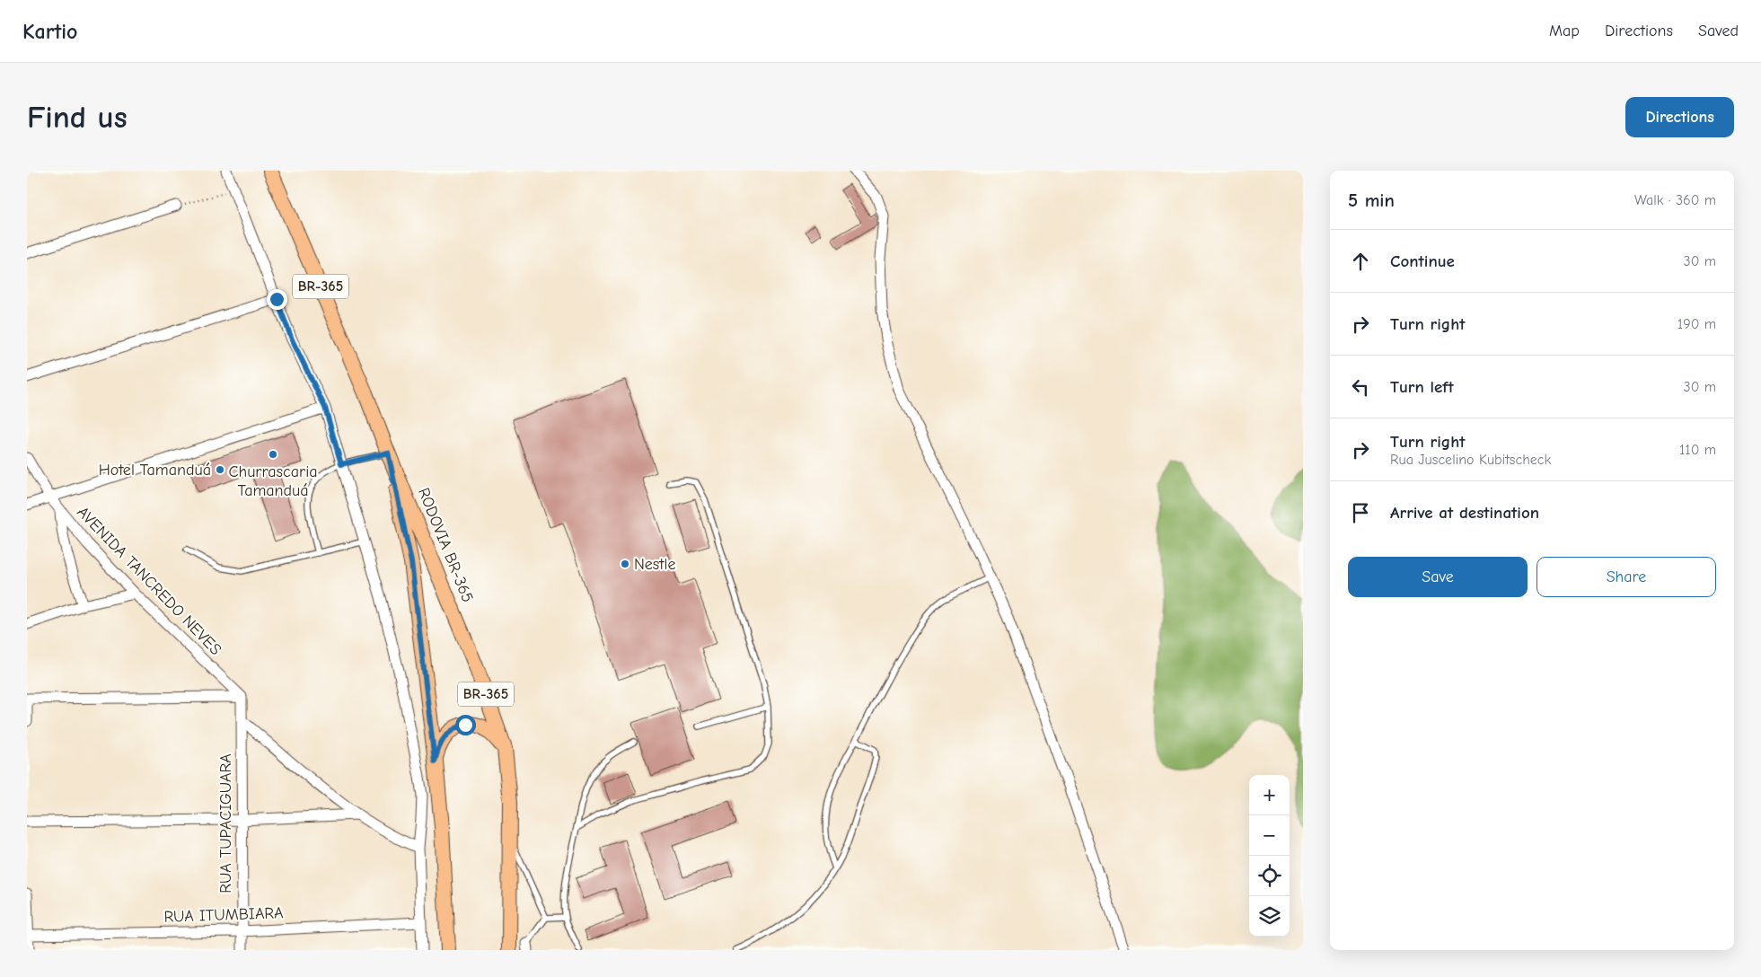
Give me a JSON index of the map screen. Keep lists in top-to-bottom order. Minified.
{"streets":{"main road":["BR-365","RODOVIA BR-365"],"street":["AVENIDA TANCREDO NEVES","RUA TUPACIGUARA","RUA ITUMBIARA"]},"crossings":[["BR-365","RODOVIA BR-365"],["AVENIDA TANCREDO NEVES","RUA TUPACIGUARA"],["RUA TUPACIGUARA","RUA ITUMBIARA"]],"places":["Churrascaria Tamanduá","Hotel Tamanduá","Nestle"],"page":{"header":"Kartio","nav":["Map","Directions","Saved"],"buttons":["Directions",["Save","Share"]],"title":"Find us","heading":["5 min","Walk · 360 m"],"list":[["Continue","30 m"],["Turn right","190 m"],["Turn left","30 m"],["Turn right","Rua Juscelino Kubitscheck","110 m"],"Arrive at destination"],"map_buttons":["+","−"]}}
